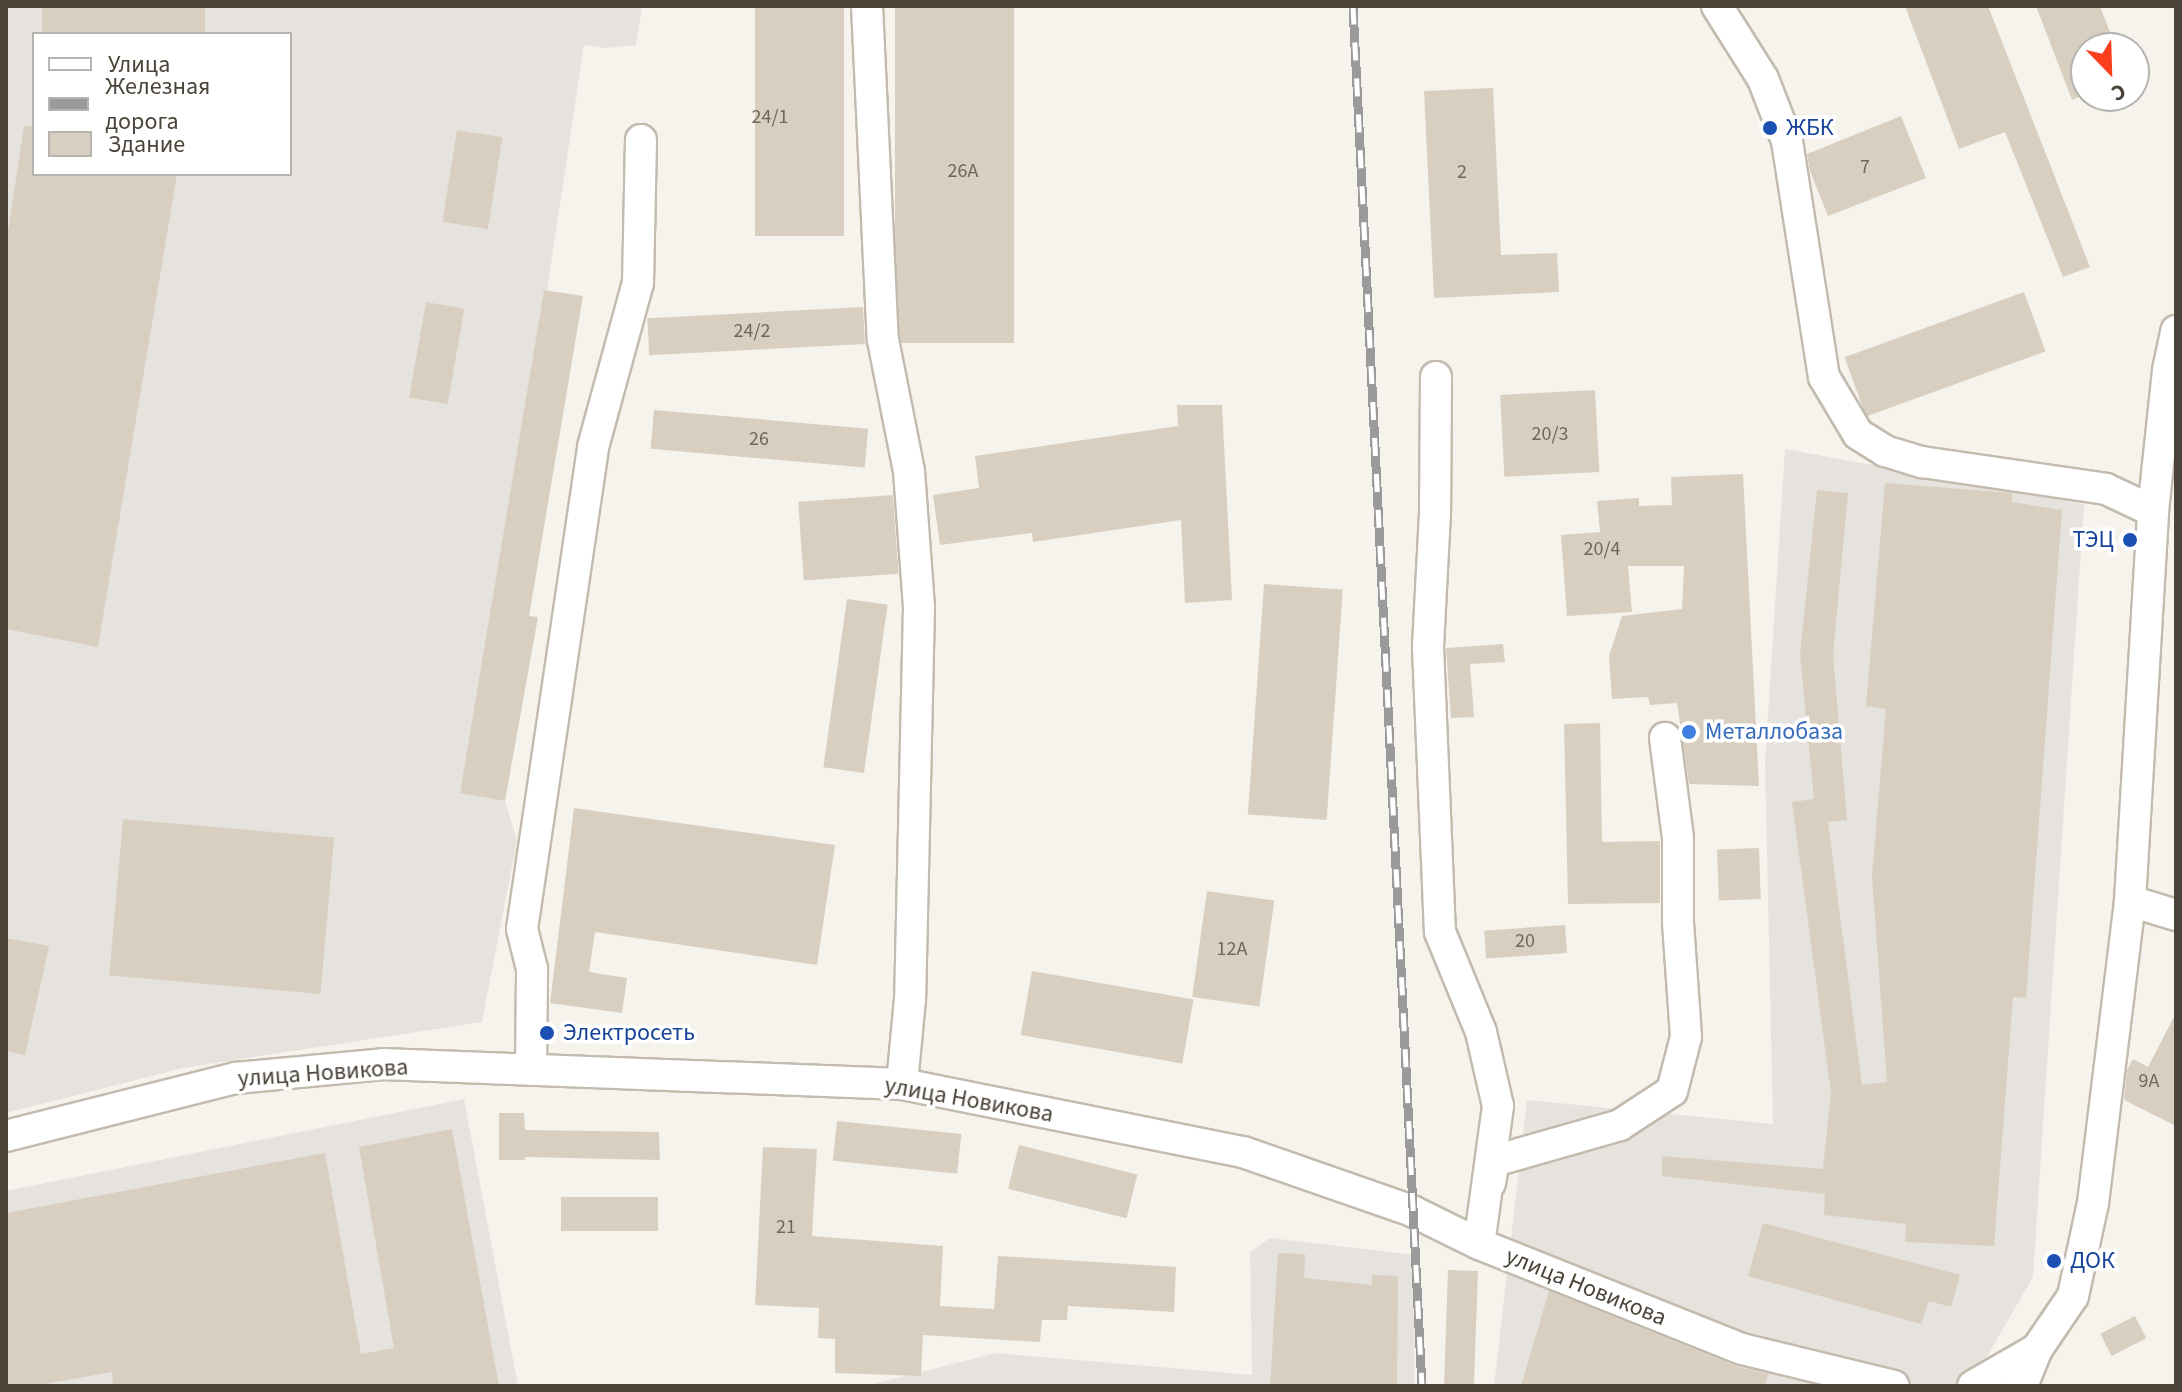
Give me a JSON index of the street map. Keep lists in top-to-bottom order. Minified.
{"streets":{"street":["улица Новикова"]},"places":["ЖБК","ТЭЦ","Металлобаза","Электросеть","ДОК"],"house_numbers":["24/1","7","26А","2","24/2","20/3","26","20/4","20","12А","9А","21"],"legend":["Улица","Железная дорога","Здание"],"north":"bottom right"}
